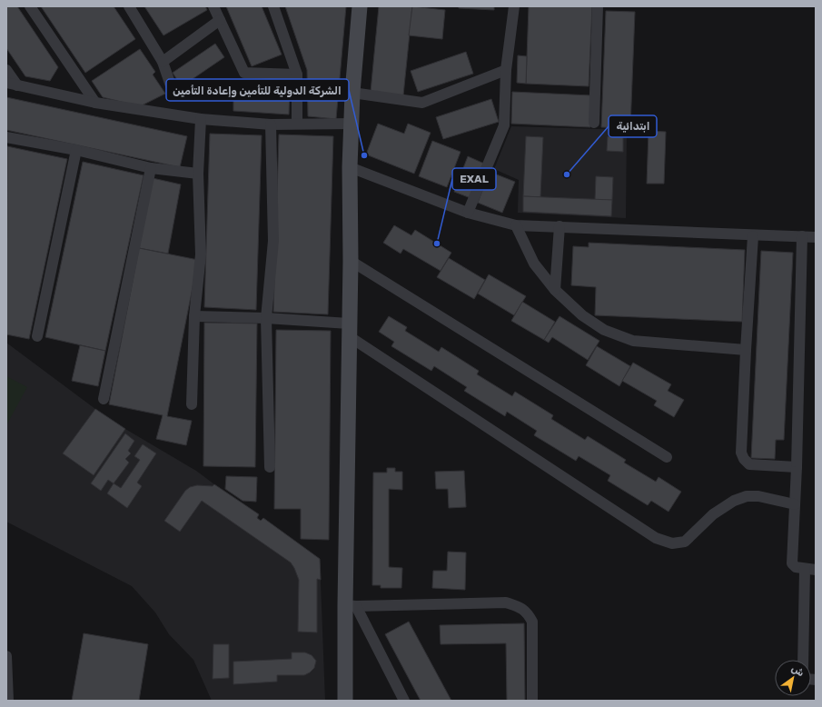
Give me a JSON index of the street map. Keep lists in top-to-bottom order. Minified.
{"places":["الشركة الدولية للتأمين وإعادة التأمين","ابتدائية","EXAL"],"north":"top right"}
